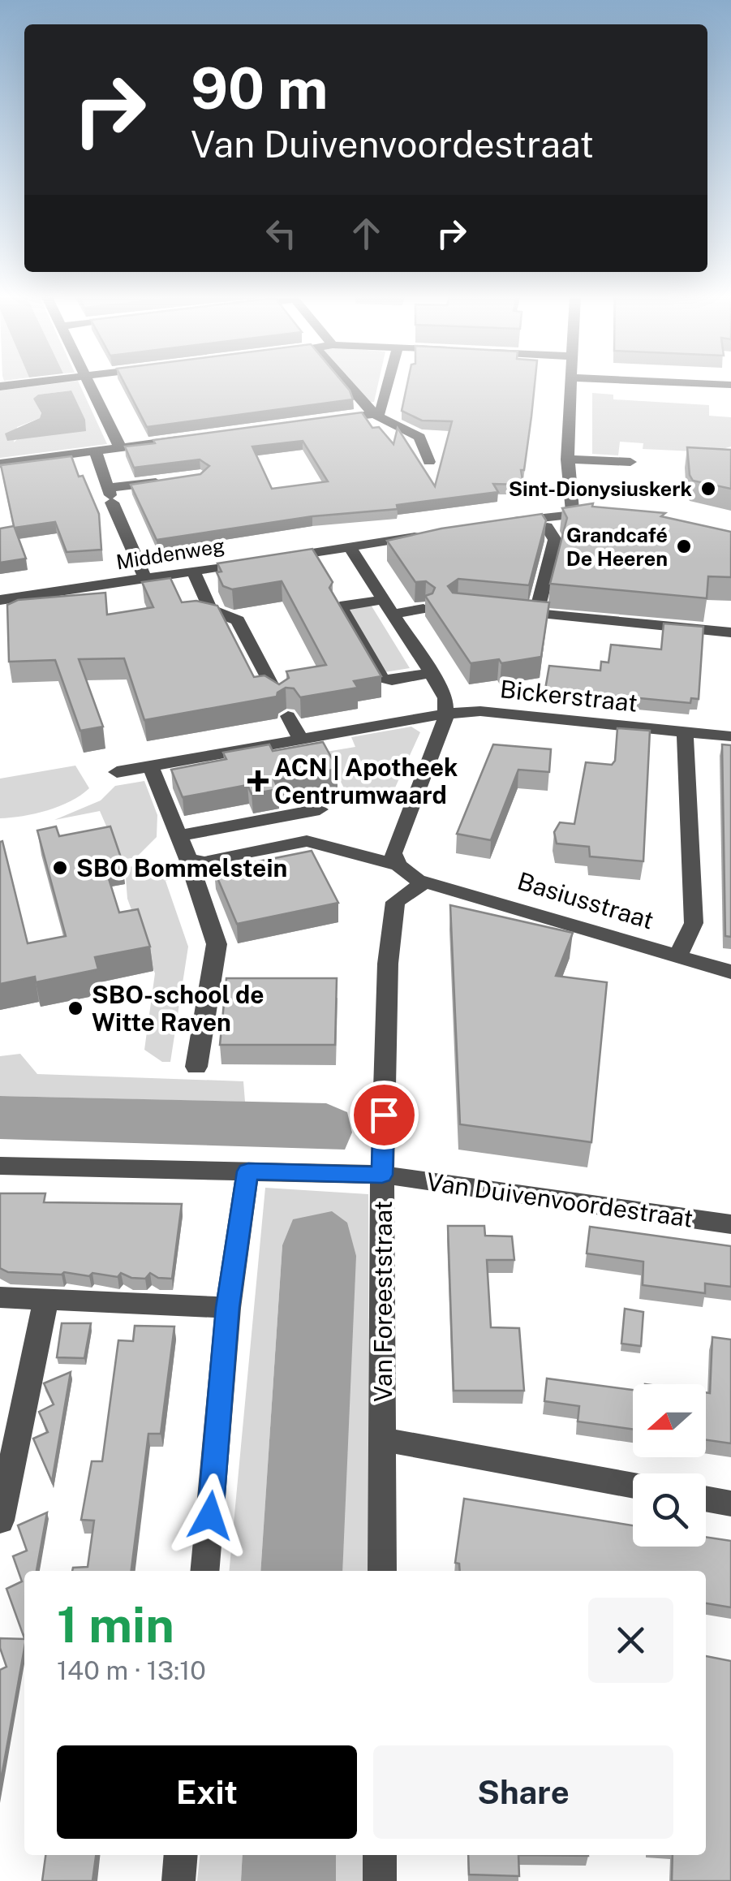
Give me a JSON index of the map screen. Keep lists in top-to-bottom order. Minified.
{"streets":{"street":["Middenweg","Bickerstraat","Basiusstraat","Van Duivenvoordestraat","Van Foreeststraat"]},"crossings":[["Basiusstraat","Van Foreeststraat"],["Van Duivenvoordestraat","Van Foreeststraat"]],"places":{"other":["Sint-Dionysiuskerk","Grandcafé De Heeren","SBO Bommelstein","SBO-school de Witte Raven"],"health":["ACN | Apotheek Centrumwaard"]},"north":"left","page":{"turn":["90 m","Van Duivenvoordestraat"],"heading":["1 min","140 m · 13:10"],"buttons":["Exit","Share"]}}
